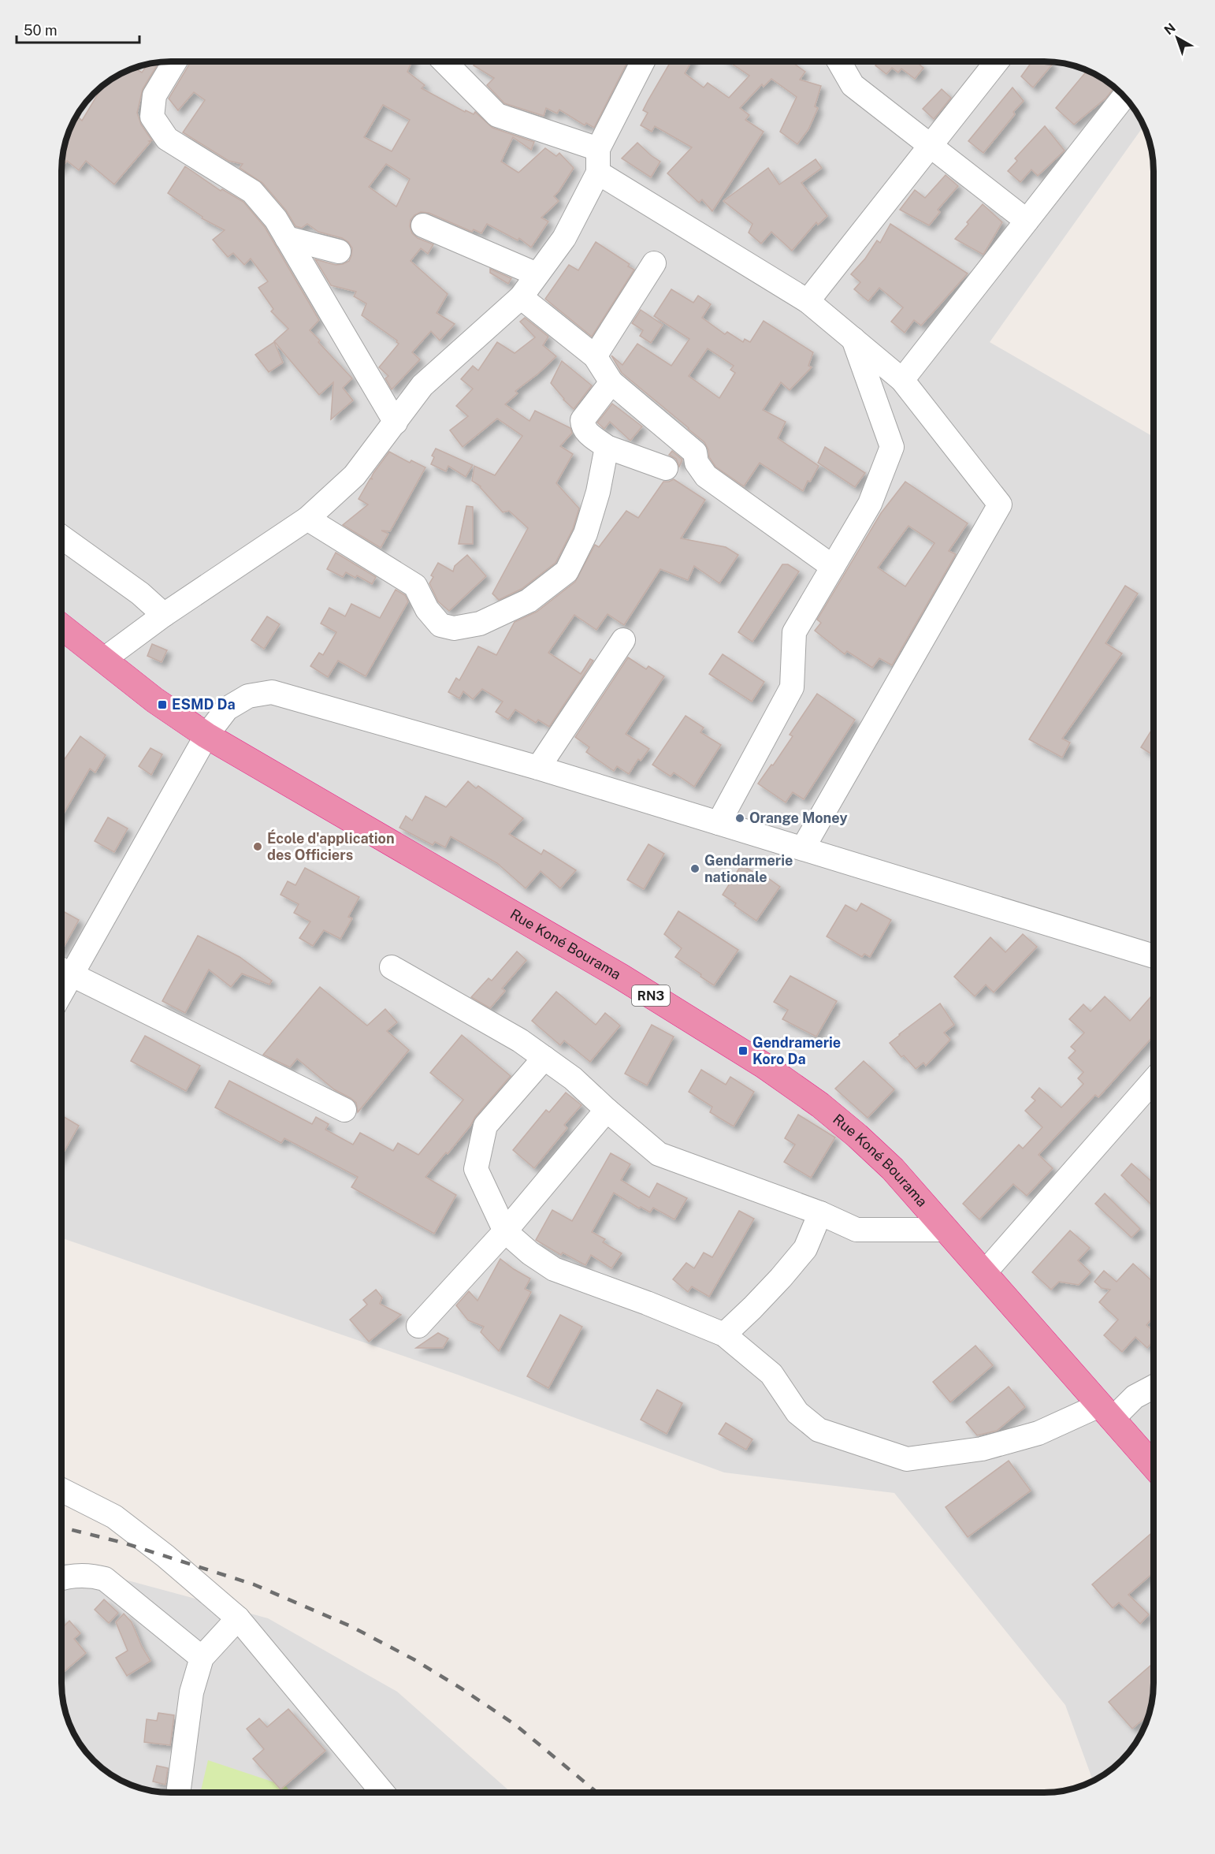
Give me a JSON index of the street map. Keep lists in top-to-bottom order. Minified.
{"streets":{"highway":["Rue Koné Bourama","RN3"]},"places":{"transit":["ESMD Da","Gendramerie Koro Da"],"other":["Orange Money","École d'application des Officiers","Gendarmerie nationale"]},"scale_bar":"50 m","north":"top left"}
